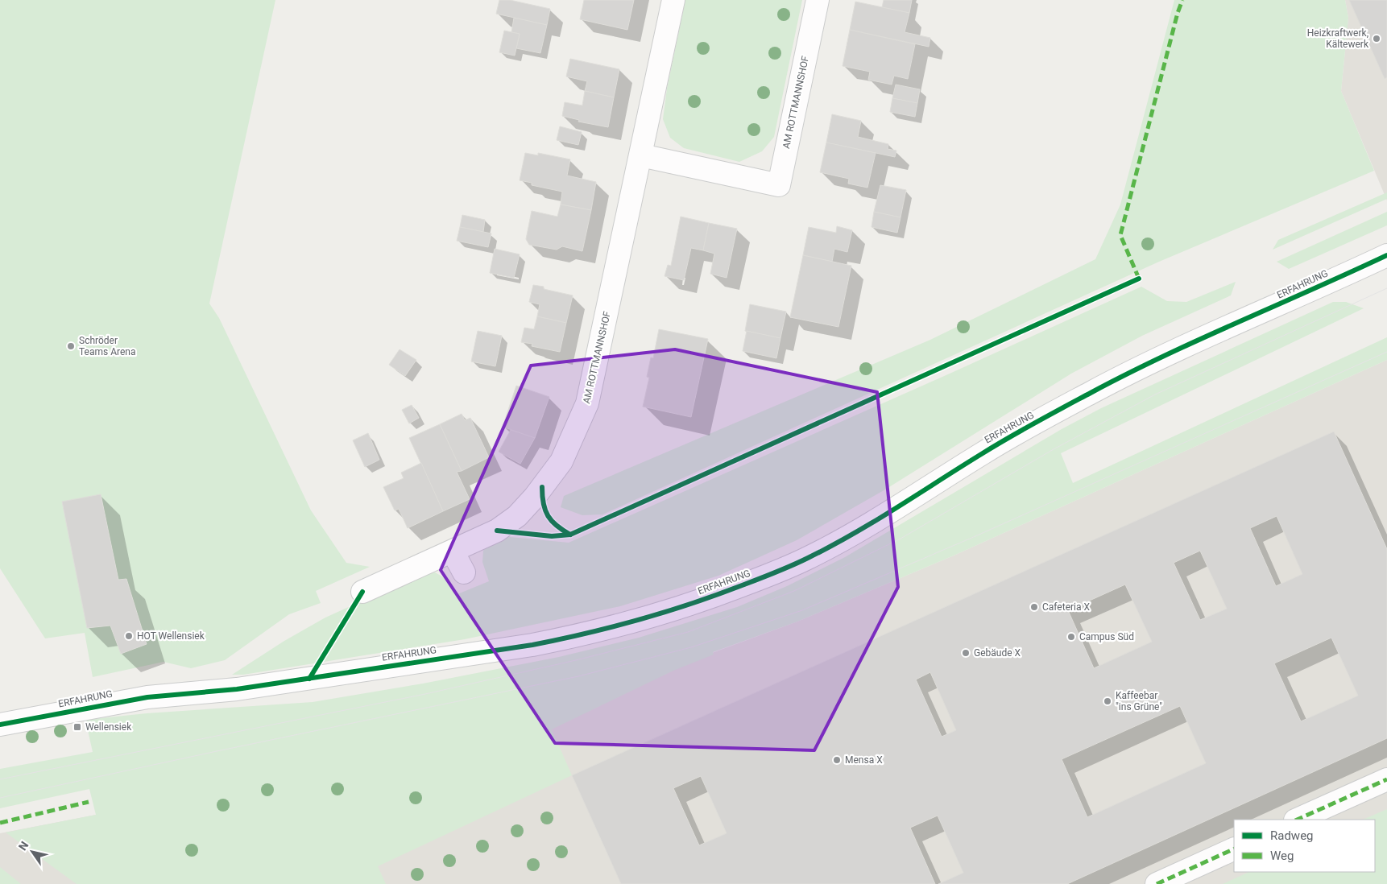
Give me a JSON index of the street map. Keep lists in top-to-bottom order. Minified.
{"streets":{"street":["AM ROTTMANNSHOF","ERFAHRUNG"]},"places":{"other":["Heizkraftwerk, Kältewerk","Schröder Teams Arena","Cafeteria X","HOT Wellensiek","Campus Süd","Gebäude X","Kaffeebar \"ins Grüne\"","Mensa X"],"transit":["Wellensiek"]},"legend":["Radweg","Weg"],"north":"top left"}
